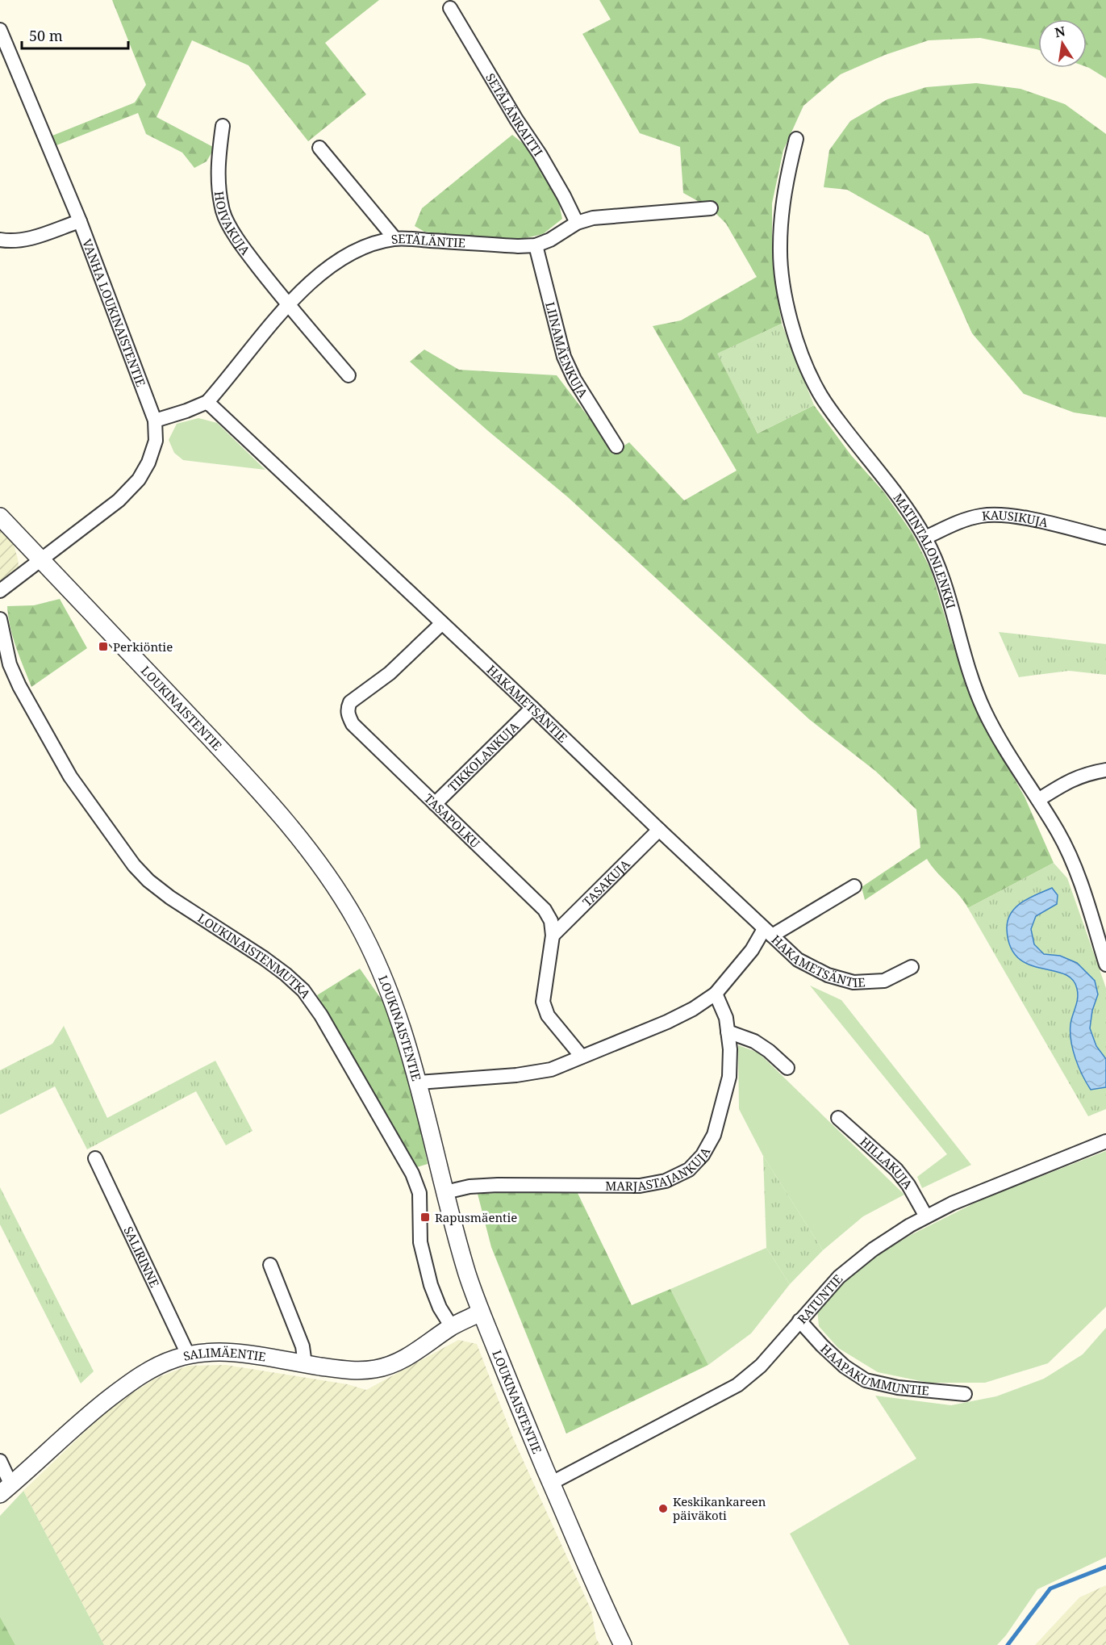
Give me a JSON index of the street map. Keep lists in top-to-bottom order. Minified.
{"streets":{"street":["SETÄLÄNRAITTI","HOIVAKUJA","SETÄLÄNTIE","VANHA LOUKINAISTENTIE","LIINAMÄENKUJA","KAUSIKUJA","MATINTALONLENKKI","HAKAMETSÄNTIE","LOUKINAISTENTIE","TIKKOLANKUJA","TASAPOLKU","TASAKUJA","LOUKINAISTENMUTKA","MARJASTAJANKUJA","HILLAKUJA","SALIRINNE","RATUNTIE","SALIMÄENTIE","HAAPAKUMMUNTIE"]},"crossings":[["SETÄLÄNRAITTI","SETÄLÄNTIE"],["HOIVAKUJA","SETÄLÄNTIE"],["SETÄLÄNTIE","LIINAMÄENKUJA"],["SETÄLÄNTIE","HAKAMETSÄNTIE"],["VANHA LOUKINAISTENTIE","LOUKINAISTENTIE"],["KAUSIKUJA","MATINTALONLENKKI"],["HAKAMETSÄNTIE","TIKKOLANKUJA"],["HAKAMETSÄNTIE","TASAPOLKU"],["HAKAMETSÄNTIE","TASAKUJA"],["LOUKINAISTENTIE","MARJASTAJANKUJA"],["LOUKINAISTENTIE","RATUNTIE"],["LOUKINAISTENTIE","SALIMÄENTIE"],["TIKKOLANKUJA","TASAPOLKU"],["TASAPOLKU","TASAKUJA"],["LOUKINAISTENMUTKA","SALIMÄENTIE"],["HILLAKUJA","RATUNTIE"],["SALIRINNE","SALIMÄENTIE"],["RATUNTIE","HAAPAKUMMUNTIE"]],"places":{"transit":["Perkiöntie","Rapusmäentie"],"other":["Keskikankareen päiväkoti"]},"scale_bar":"50 m","north":"top"}
